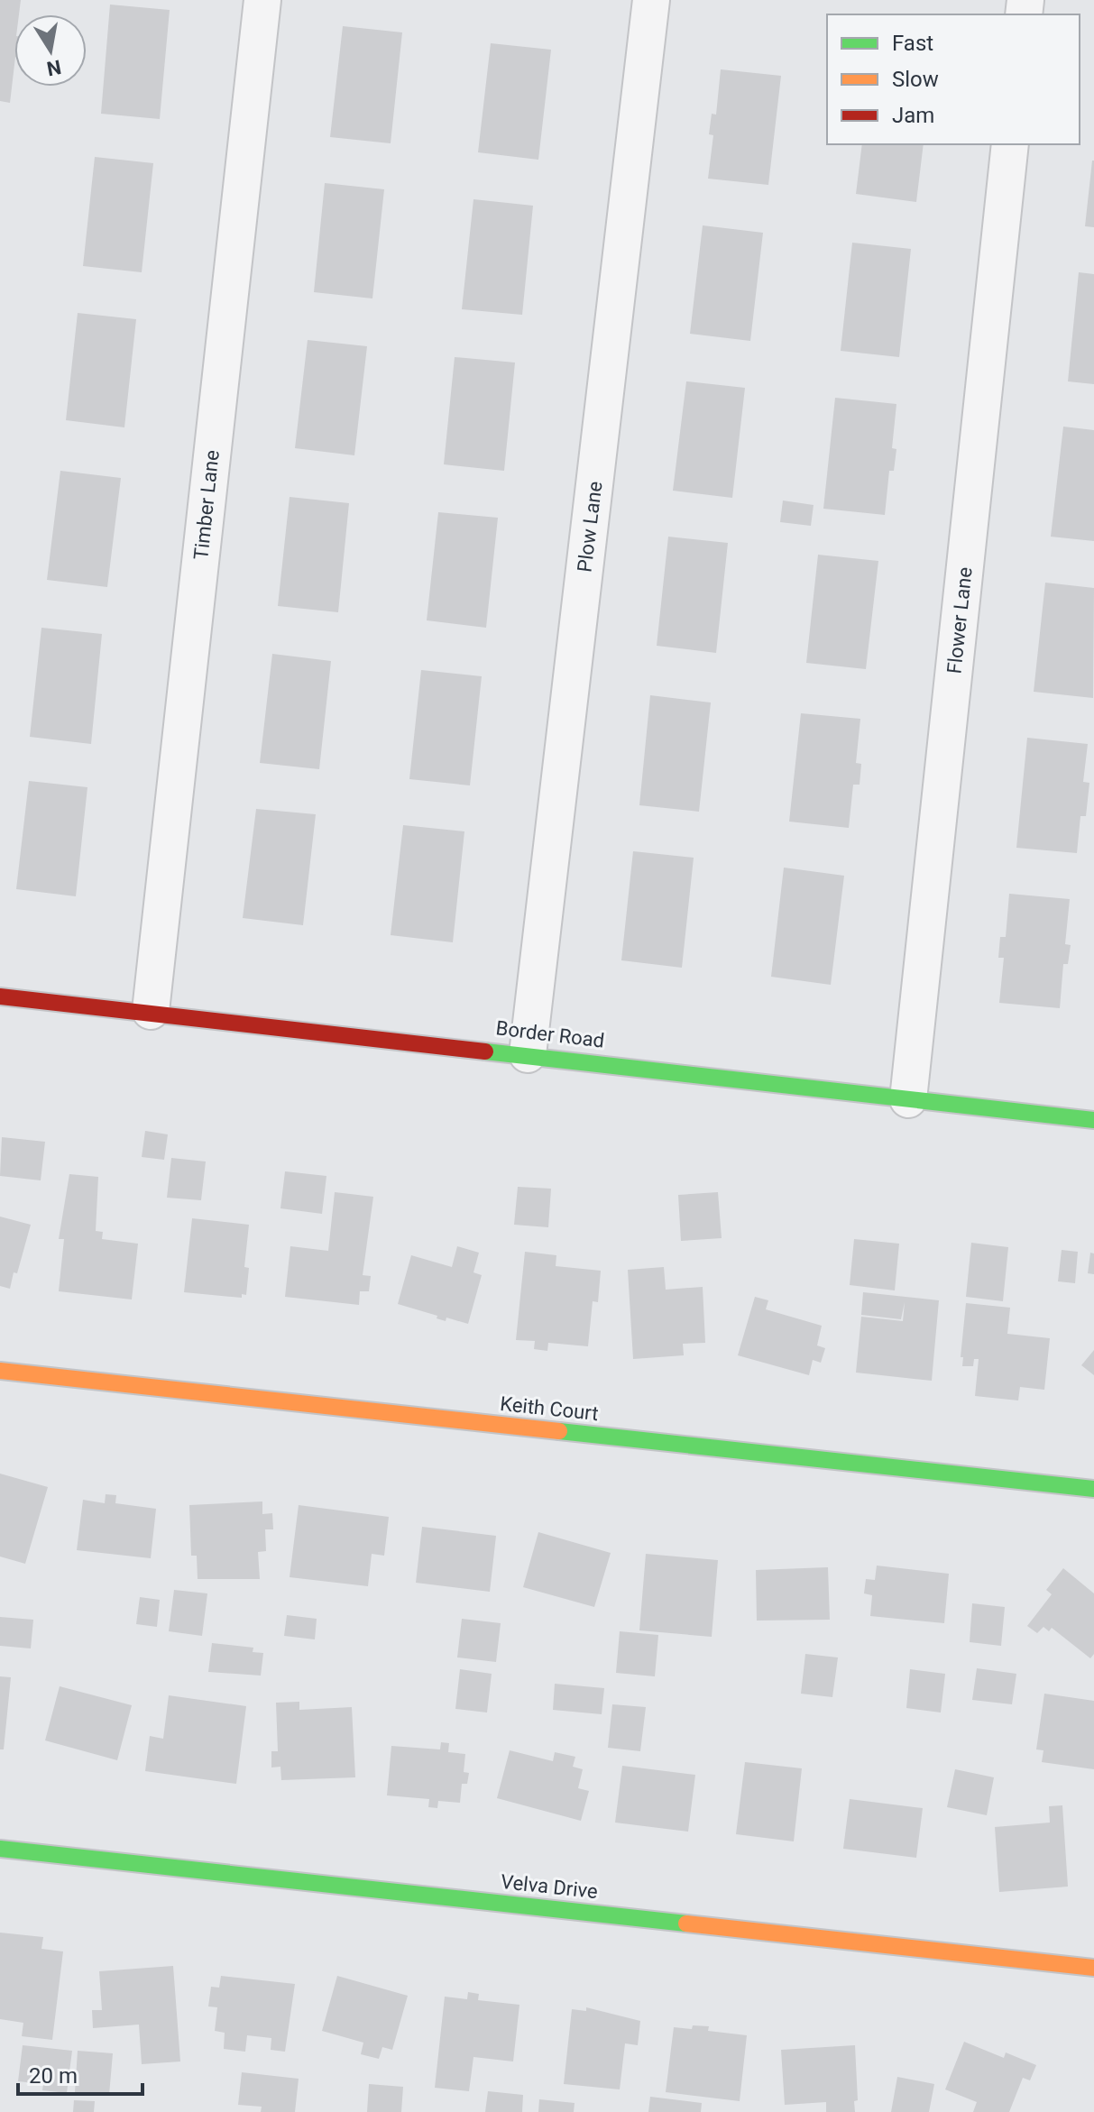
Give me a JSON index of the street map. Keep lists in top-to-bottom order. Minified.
{"streets":{"street":["Timber Lane","Plow Lane","Flower Lane","Border Road","Keith Court","Velva Drive"]},"crossings":[["Timber Lane","Border Road"],["Plow Lane","Border Road"],["Flower Lane","Border Road"]],"legend":["Fast","Slow","Jam"],"scale_bar":"20 m","north":"bottom"}
